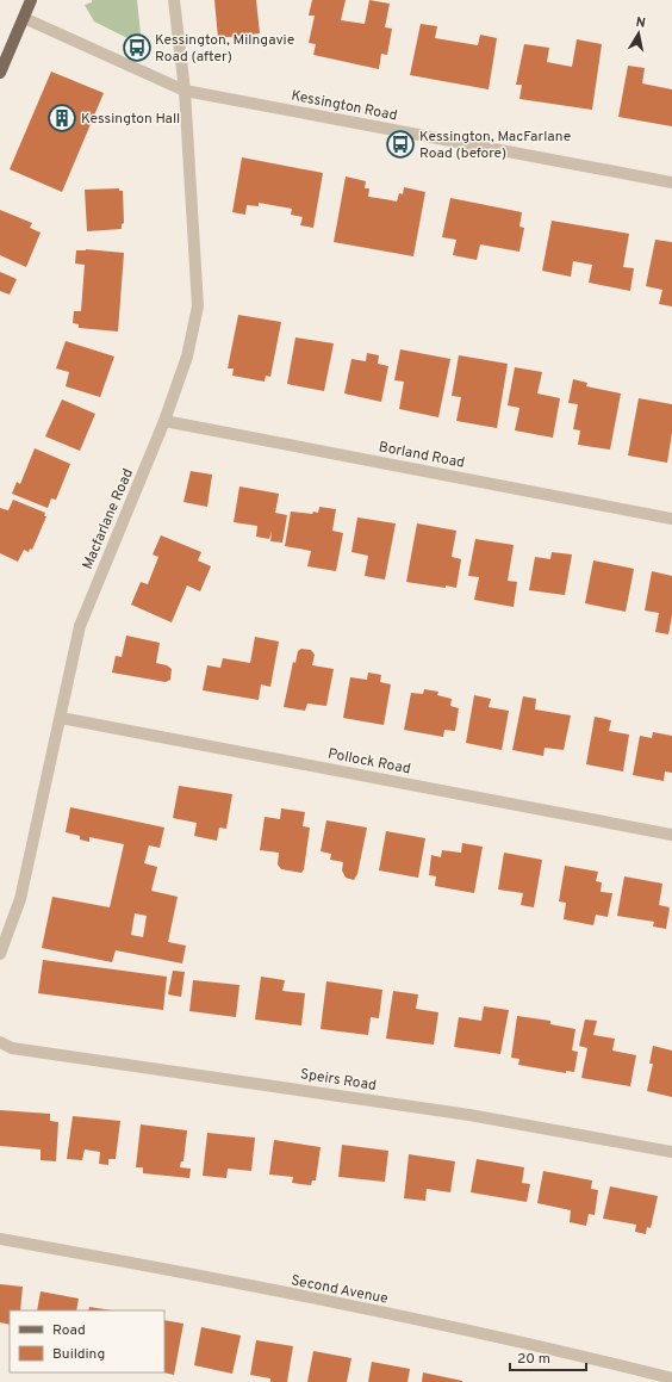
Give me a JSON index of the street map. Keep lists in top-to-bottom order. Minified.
{"streets":{"street":["Kessington Road","Borland Road","Macfarlane Road","Pollock Road","Speirs Road","Second Avenue"]},"crossings":[["Kessington Road","Macfarlane Road"],["Borland Road","Macfarlane Road"],["Macfarlane Road","Pollock Road"]],"places":{"bus stop":["Kessington, Milngavie Road (after)","Kessington, MacFarlane Road (before)"],"building":["Kessington Hall"]},"legend":["Road","Building"],"scale_bar":"20 m","north":"top"}
